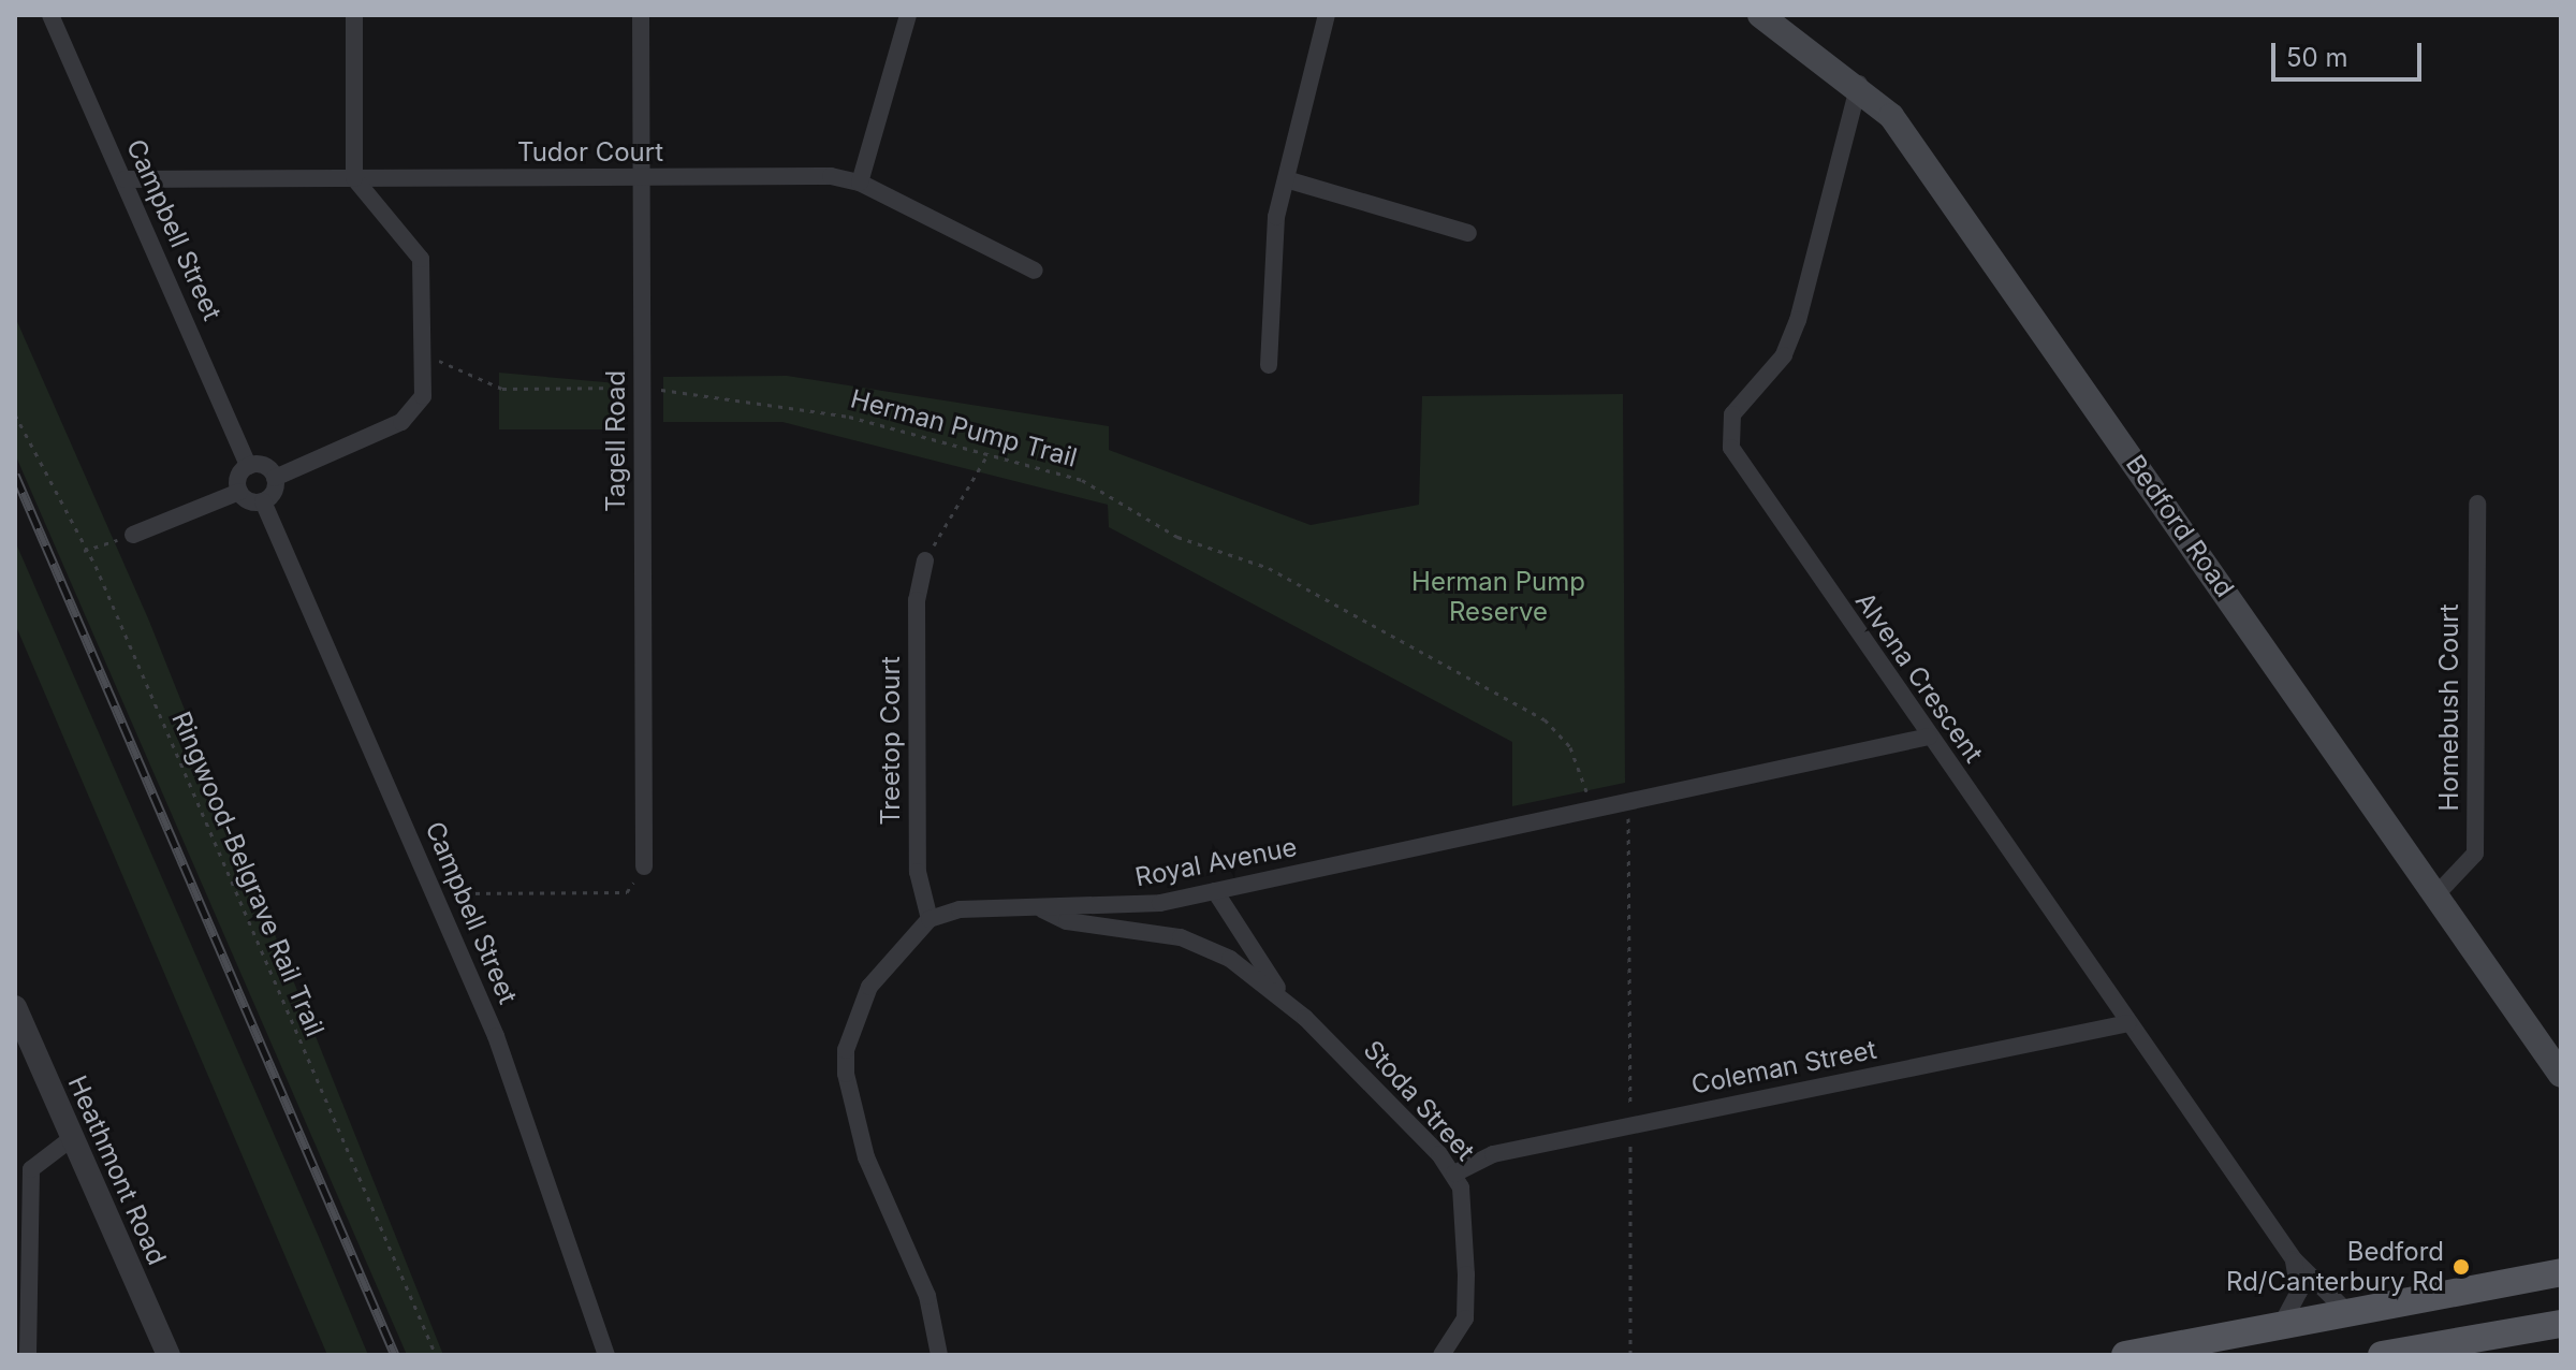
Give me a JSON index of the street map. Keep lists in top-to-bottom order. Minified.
{"streets":{"main road":["Bedford Road"],"street":["Tudor Court","Campbell Street","Tagell Road","Alvena Crescent","Homebush Court","Treetop Court","Royal Avenue","Coleman Street","Stoda Street","Heathmont Road"],"path":["Herman Pump Trail","Ringwood-Belgrave Rail Trail"]},"crossings":[["Tudor Court","Campbell Street"],["Tudor Court","Tagell Road"],["Herman Pump Trail","Tagell Road"],["Herman Pump Trail","Royal Avenue"],["Bedford Road","Alvena Crescent"],["Bedford Road","Homebush Court"],["Alvena Crescent","Royal Avenue"],["Alvena Crescent","Coleman Street"],["Treetop Court","Royal Avenue"],["Royal Avenue","Stoda Street"],["Coleman Street","Stoda Street"]],"parks":["Herman Pump Reserve"],"places":["Bedford Rd/Canterbury Rd"],"scale_bar":"50 m"}
